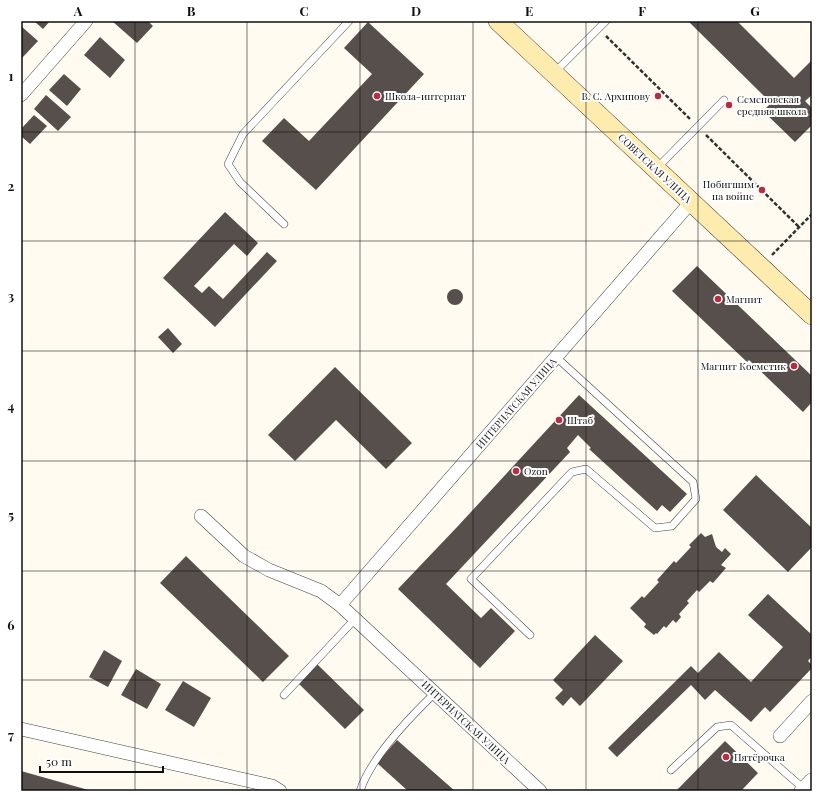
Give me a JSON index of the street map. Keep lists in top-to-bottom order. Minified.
{"streets":{"main road":["СОВЕТСКАЯ УЛИЦА"],"street":["ИНТЕРНАТСКАЯ УЛИЦА"]},"crossings":[["СОВЕТСКАЯ УЛИЦА","ИНТЕРНАТСКАЯ УЛИЦА"]],"places":["Школа-интернат","В. С. Архипову","Семеновская средняя школа","Побигшим на войне","Магнит","Магнит Косметик","Штаб","Ozon","Пятёрочка"],"scale_bar":"50 m","grid":{"columns":["A","B","C","D","E","F","G"],"rows":["1","2","3","4","5","6","7"]}}
